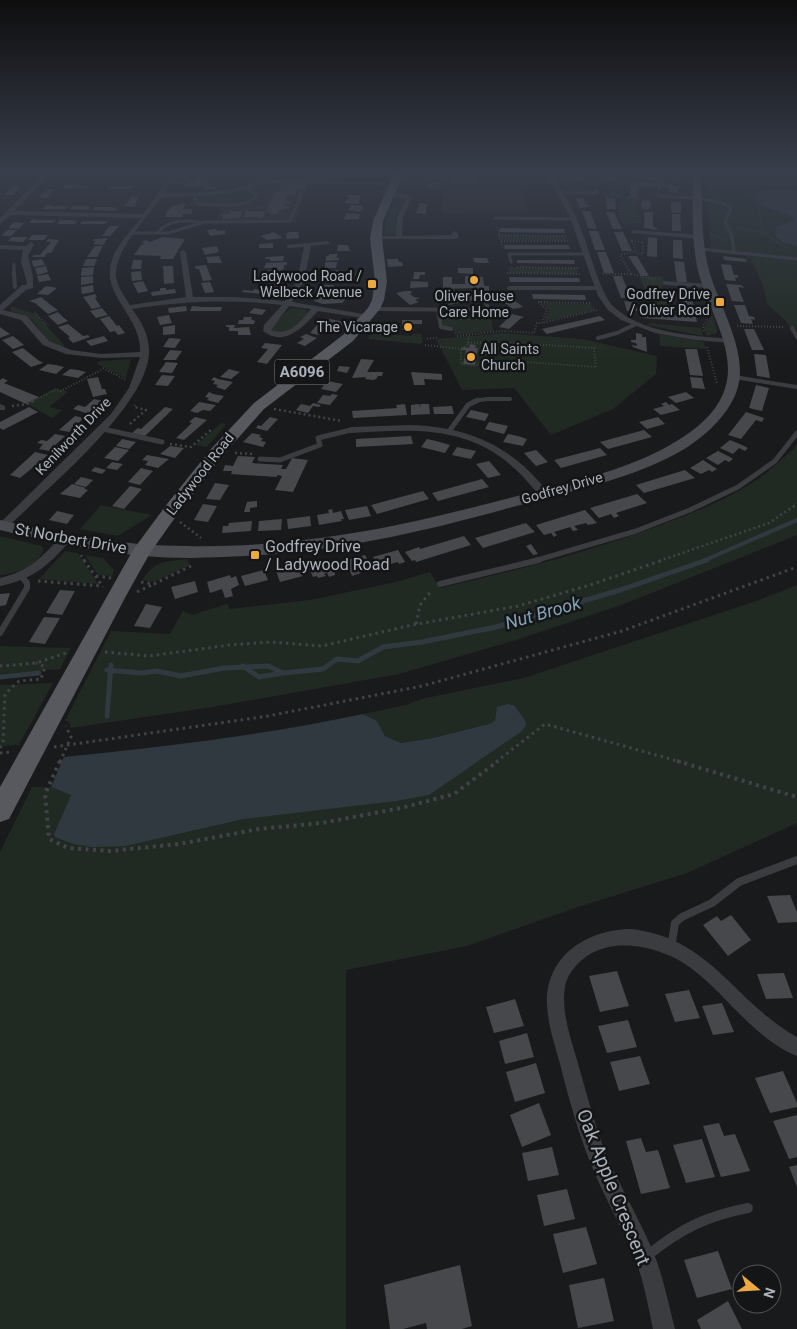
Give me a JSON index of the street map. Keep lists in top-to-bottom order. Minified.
{"streets":{"main road":["A6096","Ladywood Road"],"street":["Kenilworth Drive","Godfrey Drive","St Norbert Drive","Oak Apple Crescent"]},"crossings":[["Kenilworth Drive","St Norbert Drive"],["Ladywood Road","Godfrey Drive"],["Ladywood Road","St Norbert Drive"],["Godfrey Drive","St Norbert Drive"]],"water":["Nut Brook"],"places":{"other":["Oliver House Care Home","The Vicarage","All Saints Church"],"transit":["Ladywood Road / Welbeck Avenue","Godfrey Drive / Oliver Road","Godfrey Drive / Ladywood Road"]},"north":"right"}
